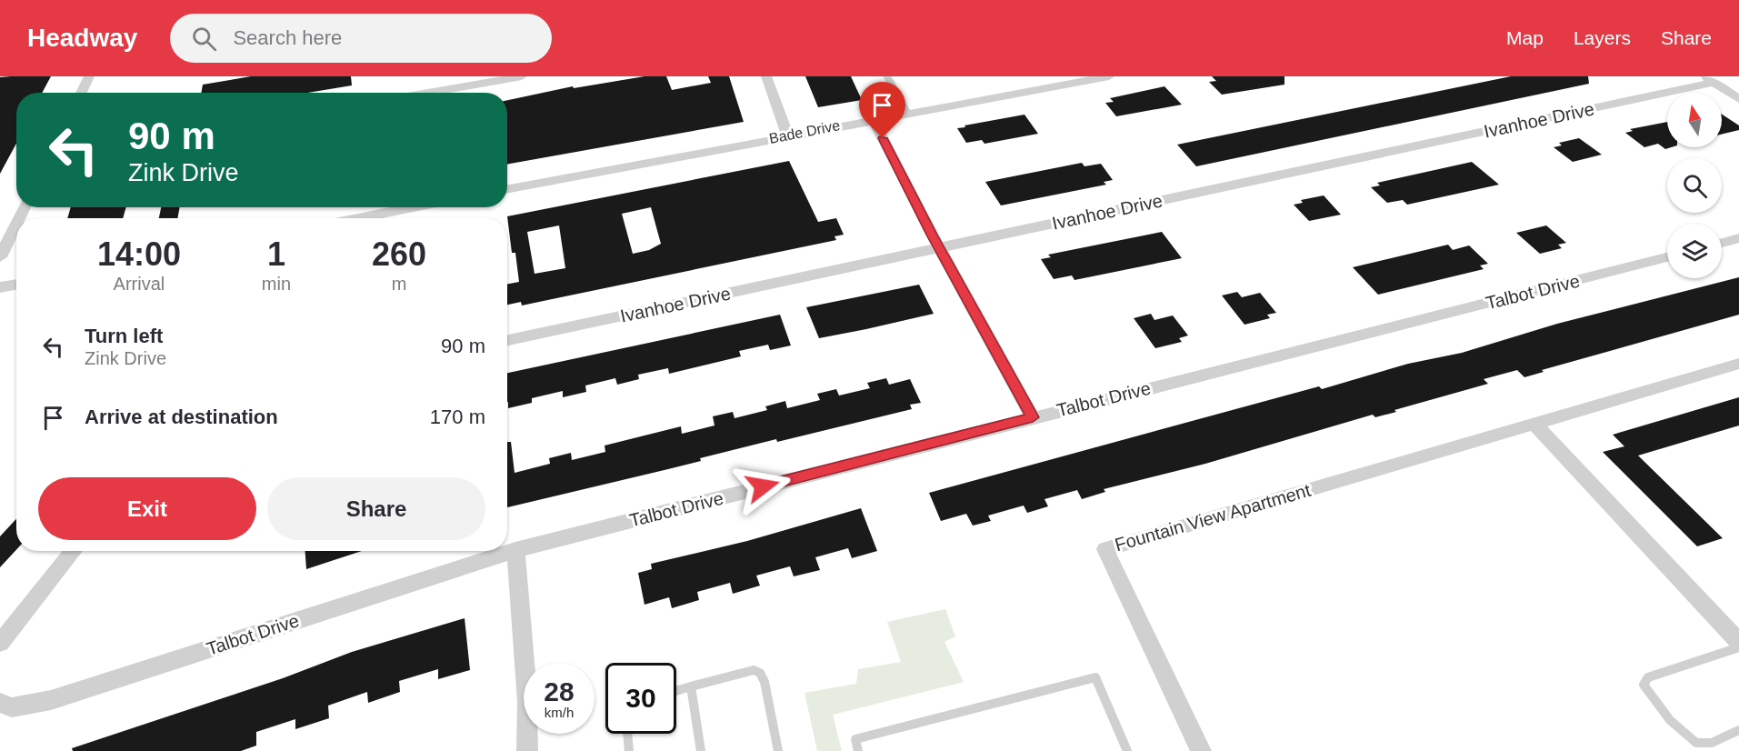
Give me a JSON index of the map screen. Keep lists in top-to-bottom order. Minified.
{"streets":{"street":["Ivanhoe Drive","Bade Drive","Talbot Drive","Fountain View Apartment"]},"north":"top","page":{"header":"Headway","search":"Search here","nav":["Map","Layers","Share"],"turn":["90 m","Zink Drive"],"eta":["14:00","Arrival","1","min","260","m"],"list":[{"name":"Turn left","note":"Zink Drive","value":"90 m"},{"name":"Arrive at destination","value":"170 m"}],"buttons":["Exit","Share"],"speed":"28 km/h","limit":"30"}}
